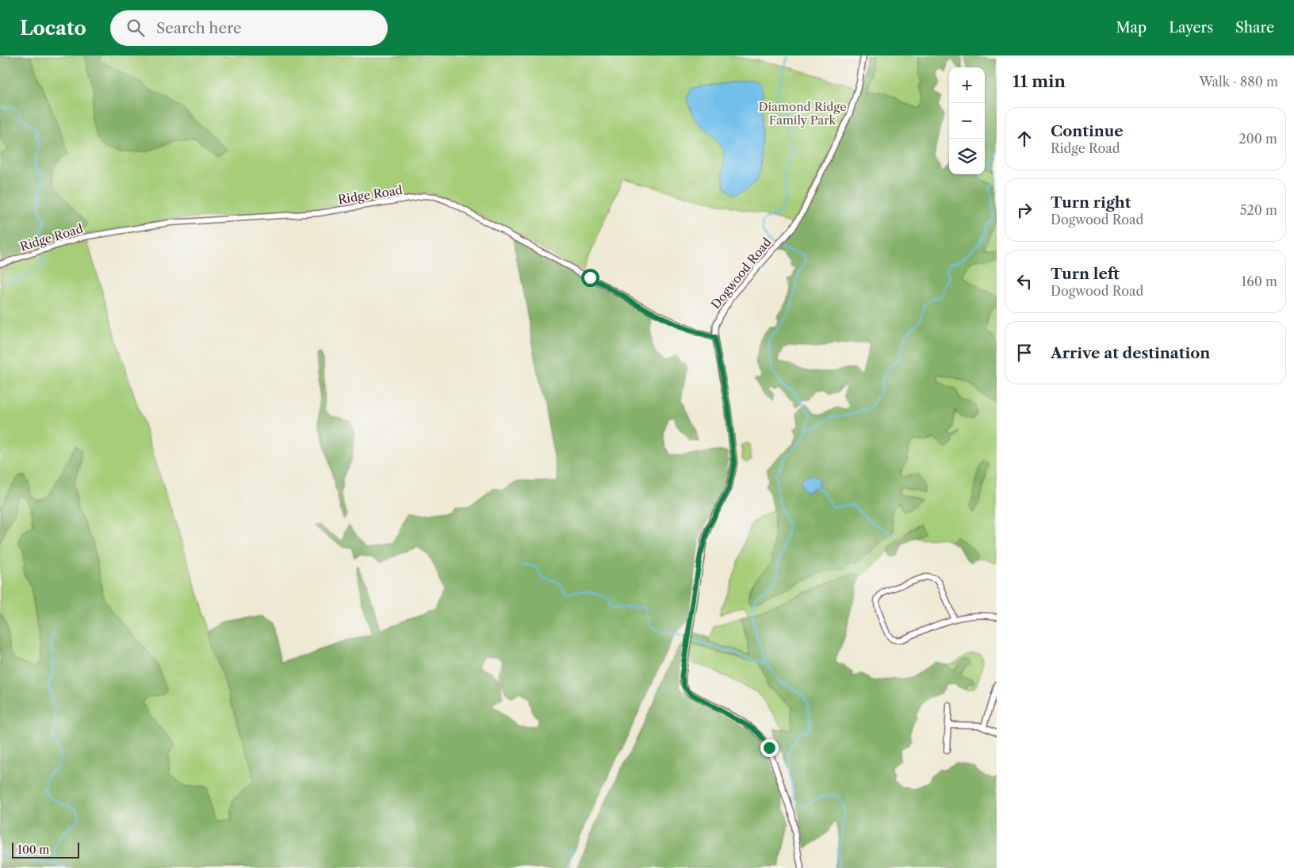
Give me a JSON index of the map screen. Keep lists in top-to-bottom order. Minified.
{"streets":{"street":["Ridge Road","Dogwood Road"]},"crossings":[["Ridge Road","Dogwood Road"]],"parks":["Diamond Ridge Family Park"],"scale_bar":"100 m","page":{"header":"Locato","search":"Search here","nav":["Map","Layers","Share"],"heading":["11 min","Walk · 880 m"],"map_buttons":["+","−"],"list":[["Continue","Ridge Road","200 m"],["Turn right","Dogwood Road","520 m"],["Turn left","Dogwood Road","160 m"],"Arrive at destination"],"scale":"100 m"}}
